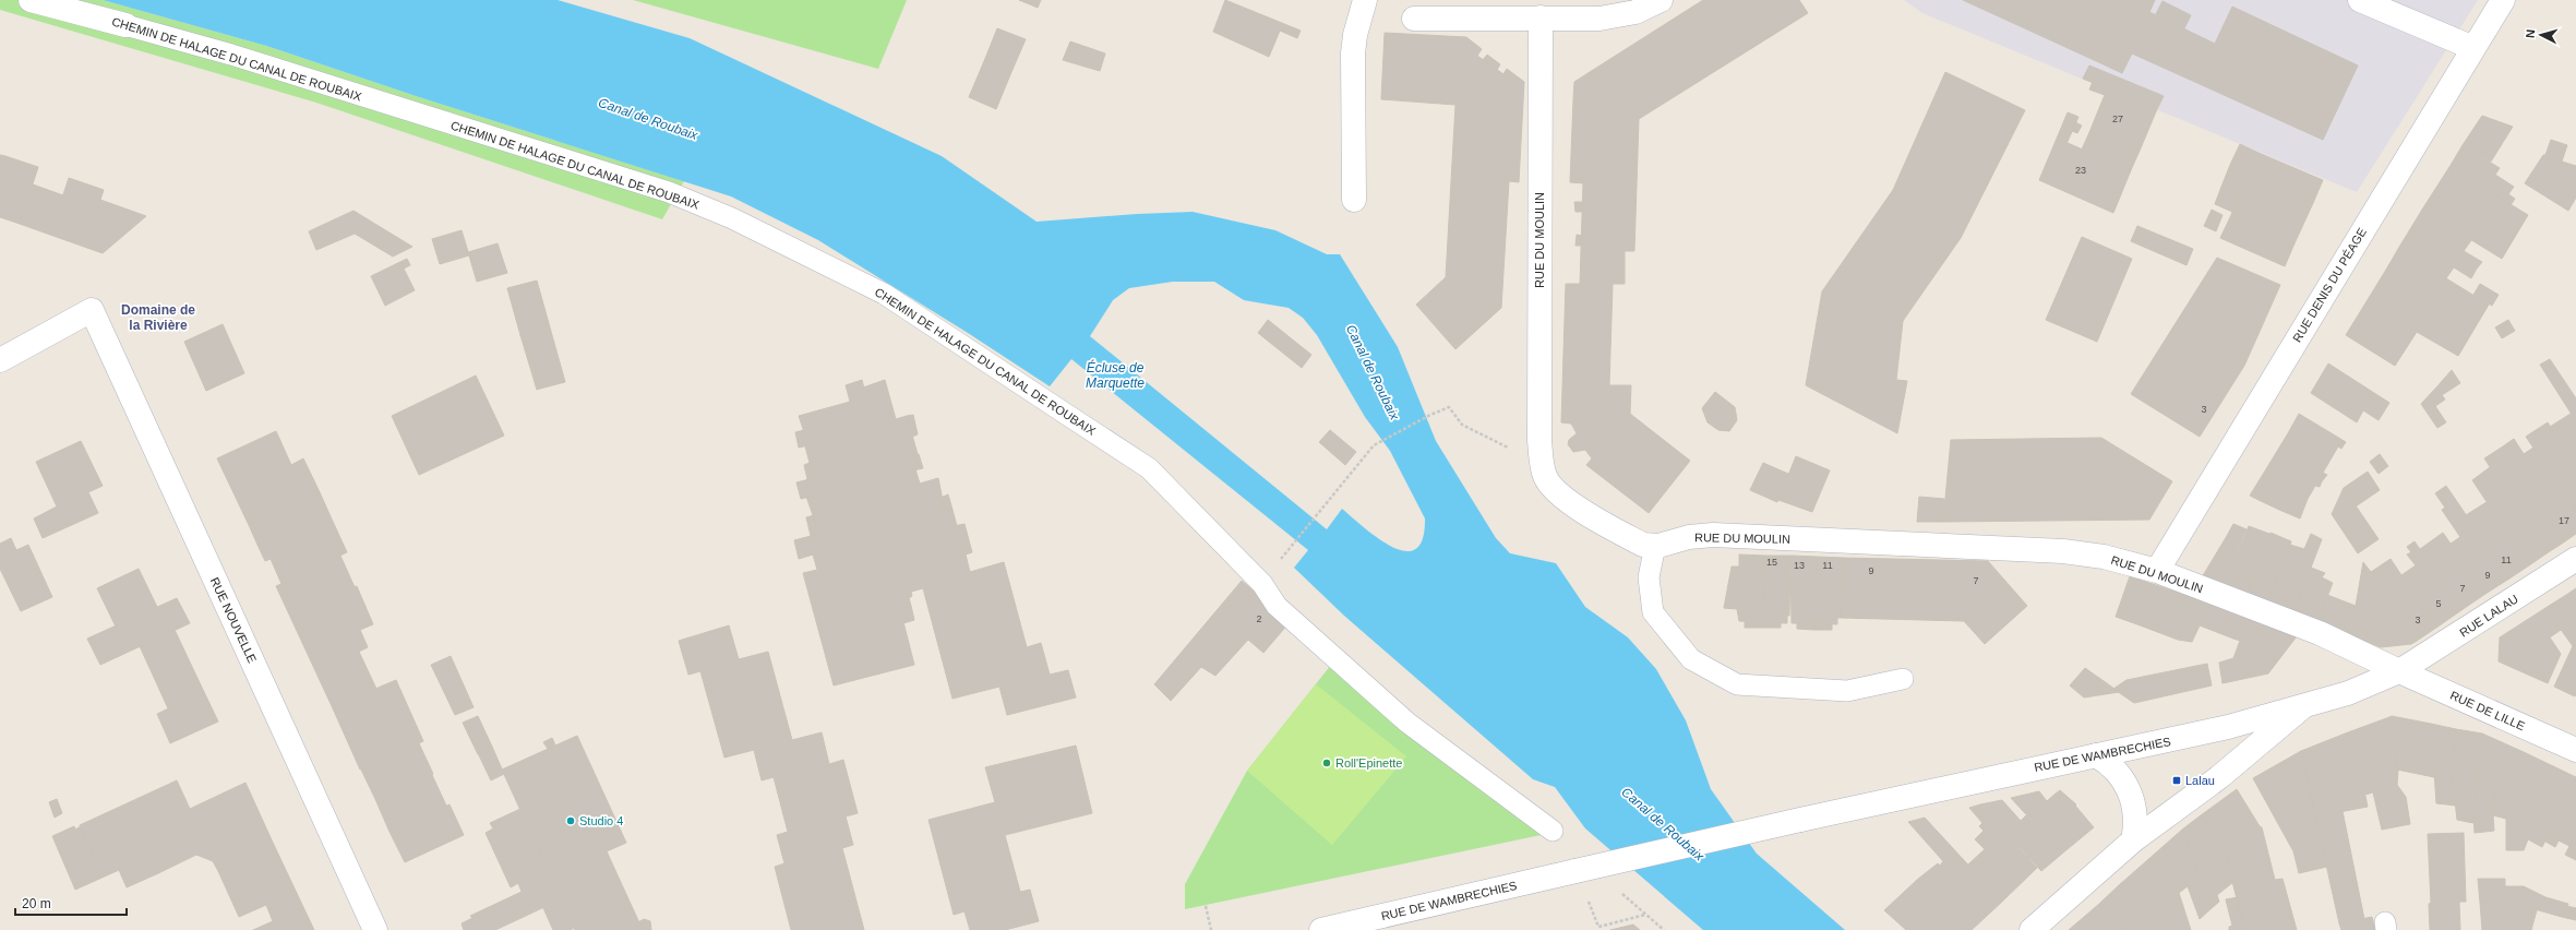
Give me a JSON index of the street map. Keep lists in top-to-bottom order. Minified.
{"streets":{"street":["CHEMIN DE HALAGE DU CANAL DE ROUBAIX","RUE DU MOULIN","RUE DENIS DU PÉAGE","RUE LALAU","RUE NOUVELLE","RUE DE LILLE","RUE DE WAMBRECHIES"]},"crossings":[["RUE DU MOULIN","RUE DENIS DU PÉAGE"],["RUE DU MOULIN","RUE LALAU"],["RUE DU MOULIN","RUE DE LILLE"],["RUE DU MOULIN","RUE DE WAMBRECHIES"],["RUE LALAU","RUE DE LILLE"],["RUE LALAU","RUE DE WAMBRECHIES"],["RUE DE LILLE","RUE DE WAMBRECHIES"]],"districts":["Domaine de la Rivière"],"water":["Canal de Roubaix","Écluse de Marquette"],"places":{"other":["Roll'Epinette","Studio 4"],"transit":["Lalau"]},"house_numbers":["27","23","3","17","11","15","13","11","9","9","7","7","5","2","3"],"scale_bar":"20 m","north":"left"}
